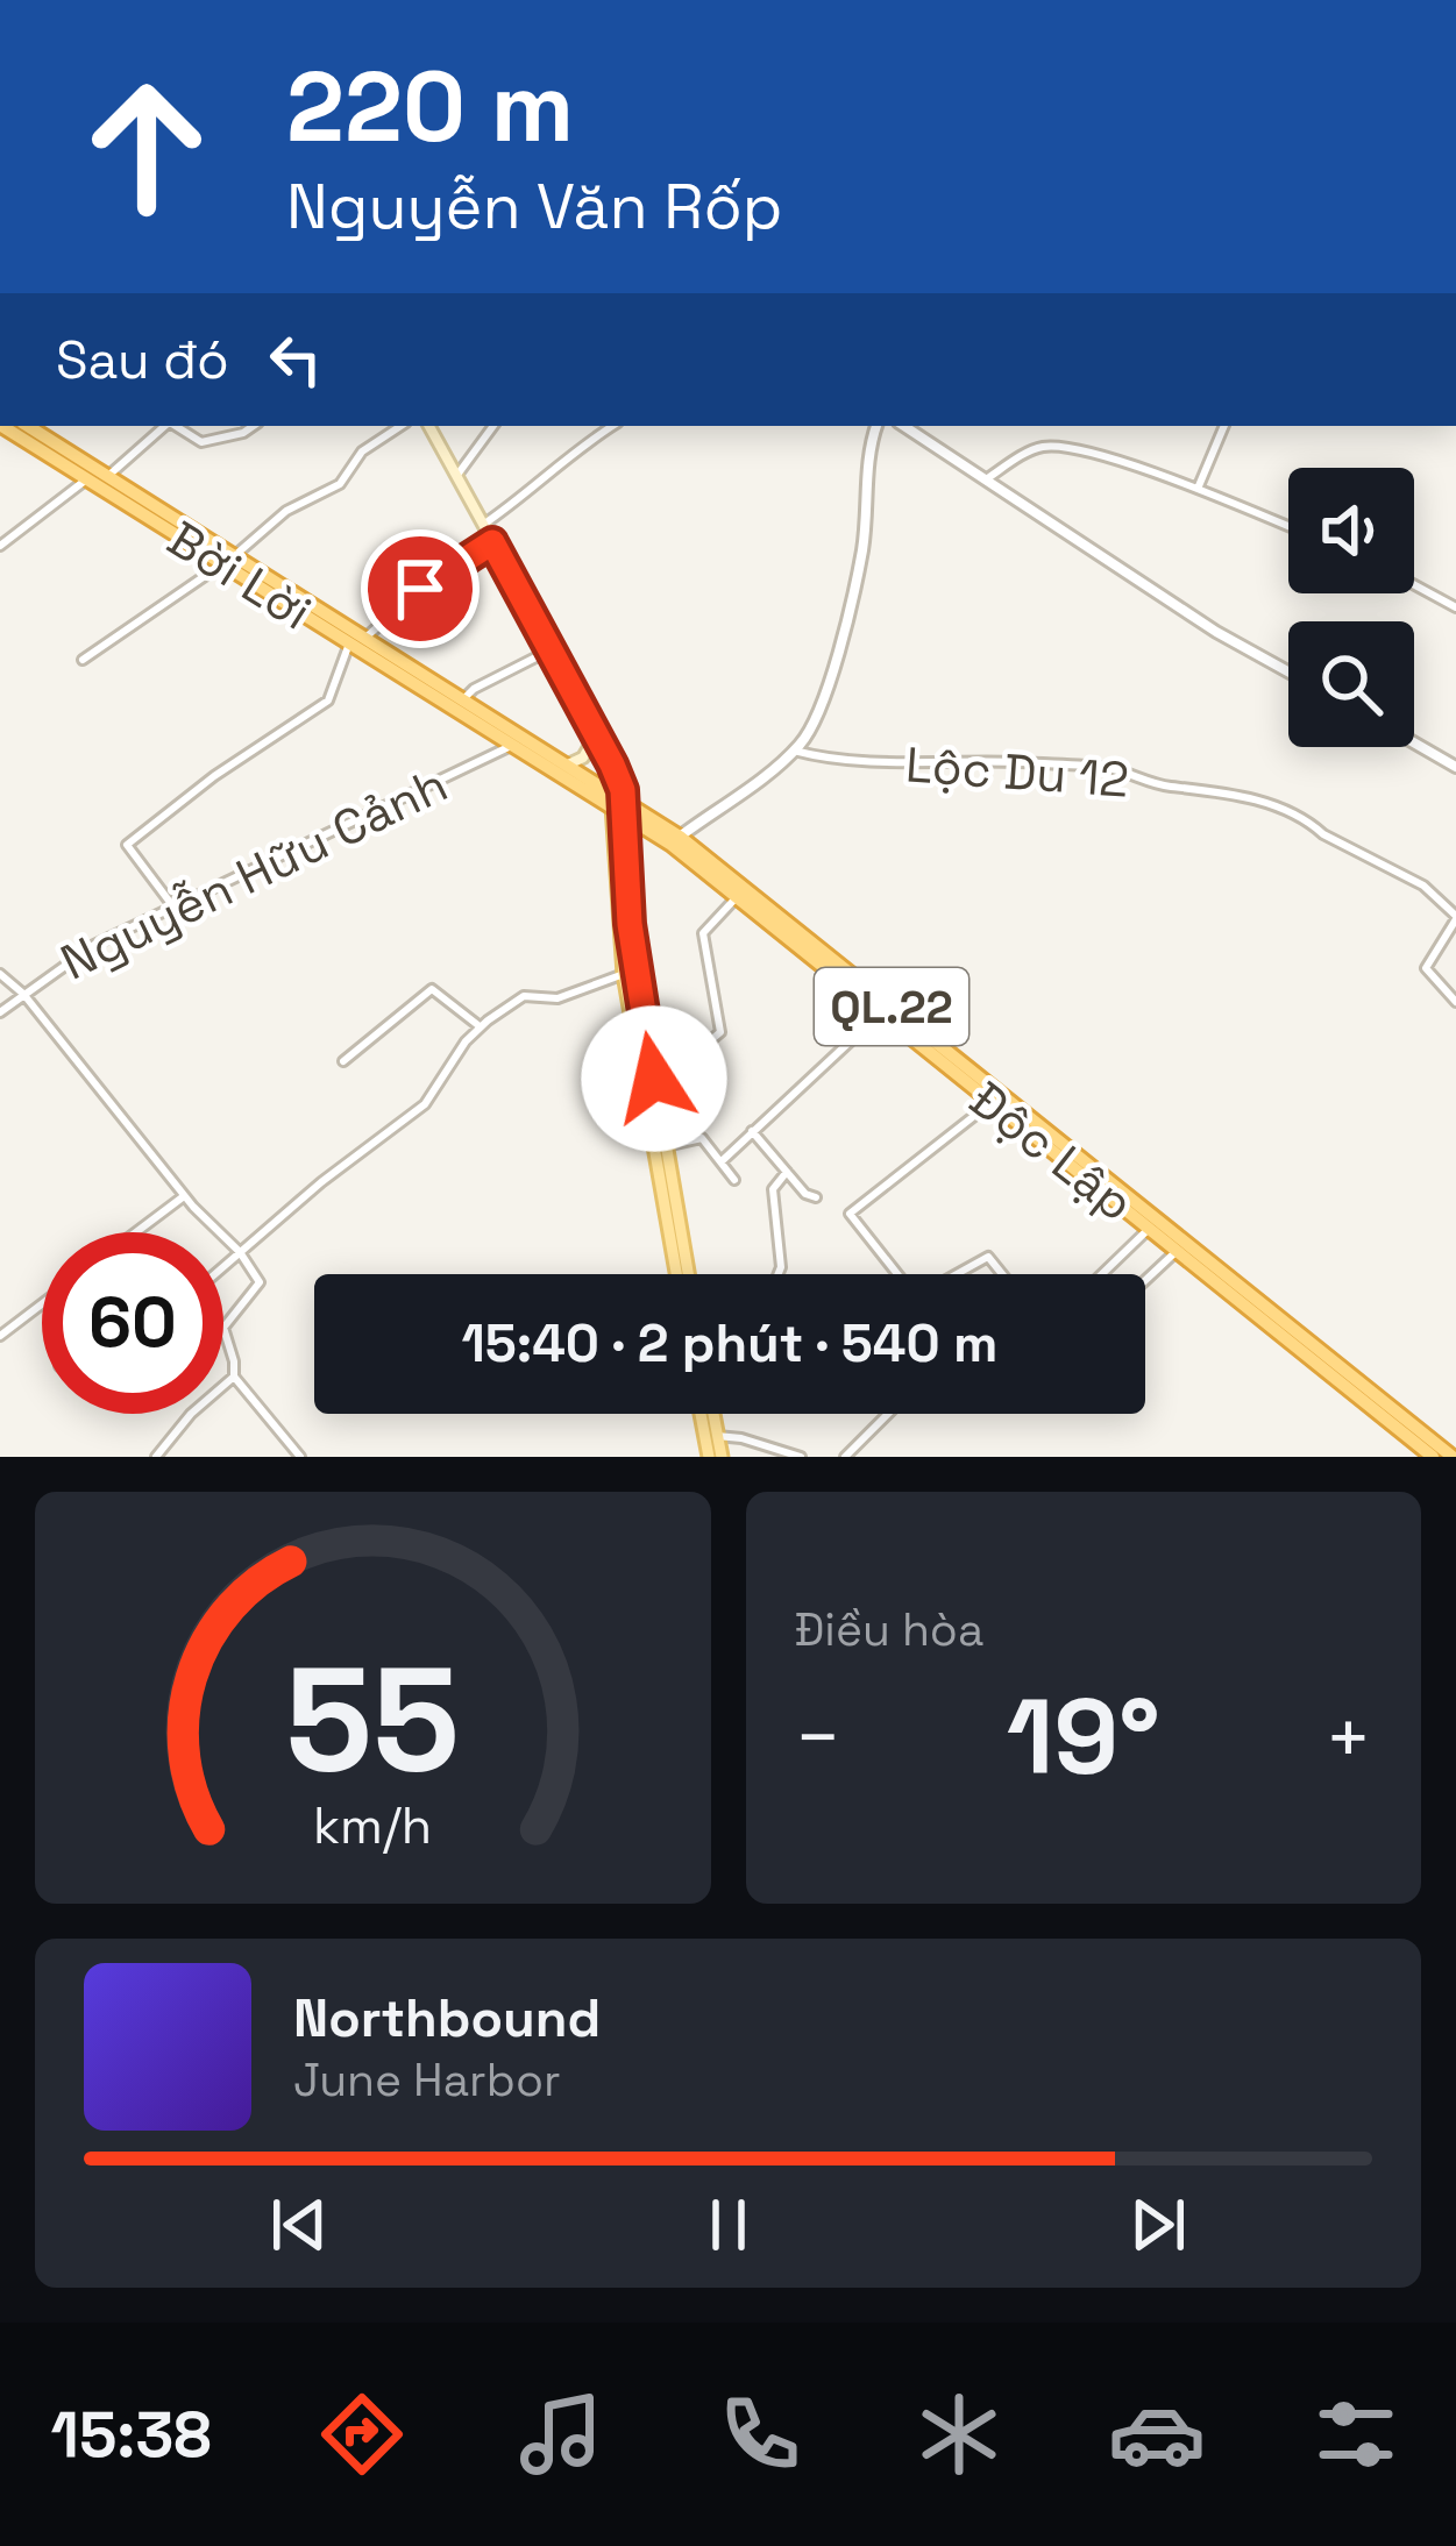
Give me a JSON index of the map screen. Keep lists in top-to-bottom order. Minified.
{"streets":{"highway":["Bời Lời","QL.22","Độc Lập"],"street":["Lộc Du 12","Nguyễn Hữu Cảnh"]},"crossings":[["Bời Lời","Nguyễn Hữu Cảnh"],["Bời Lời","QL.22"],["QL.22","Độc Lập"]],"page":{"turn":["220 m","Nguyễn Văn Rốp"],"then":"Sau đó","limit":"60","trip":"15:40 · 2 phút · 540 m","tile":"Điều hòa","heat":["−","19°","+"],"song":["Northbound","June Harbor"],"tabs":"15:38","gauge":["55","km/h"]}}
